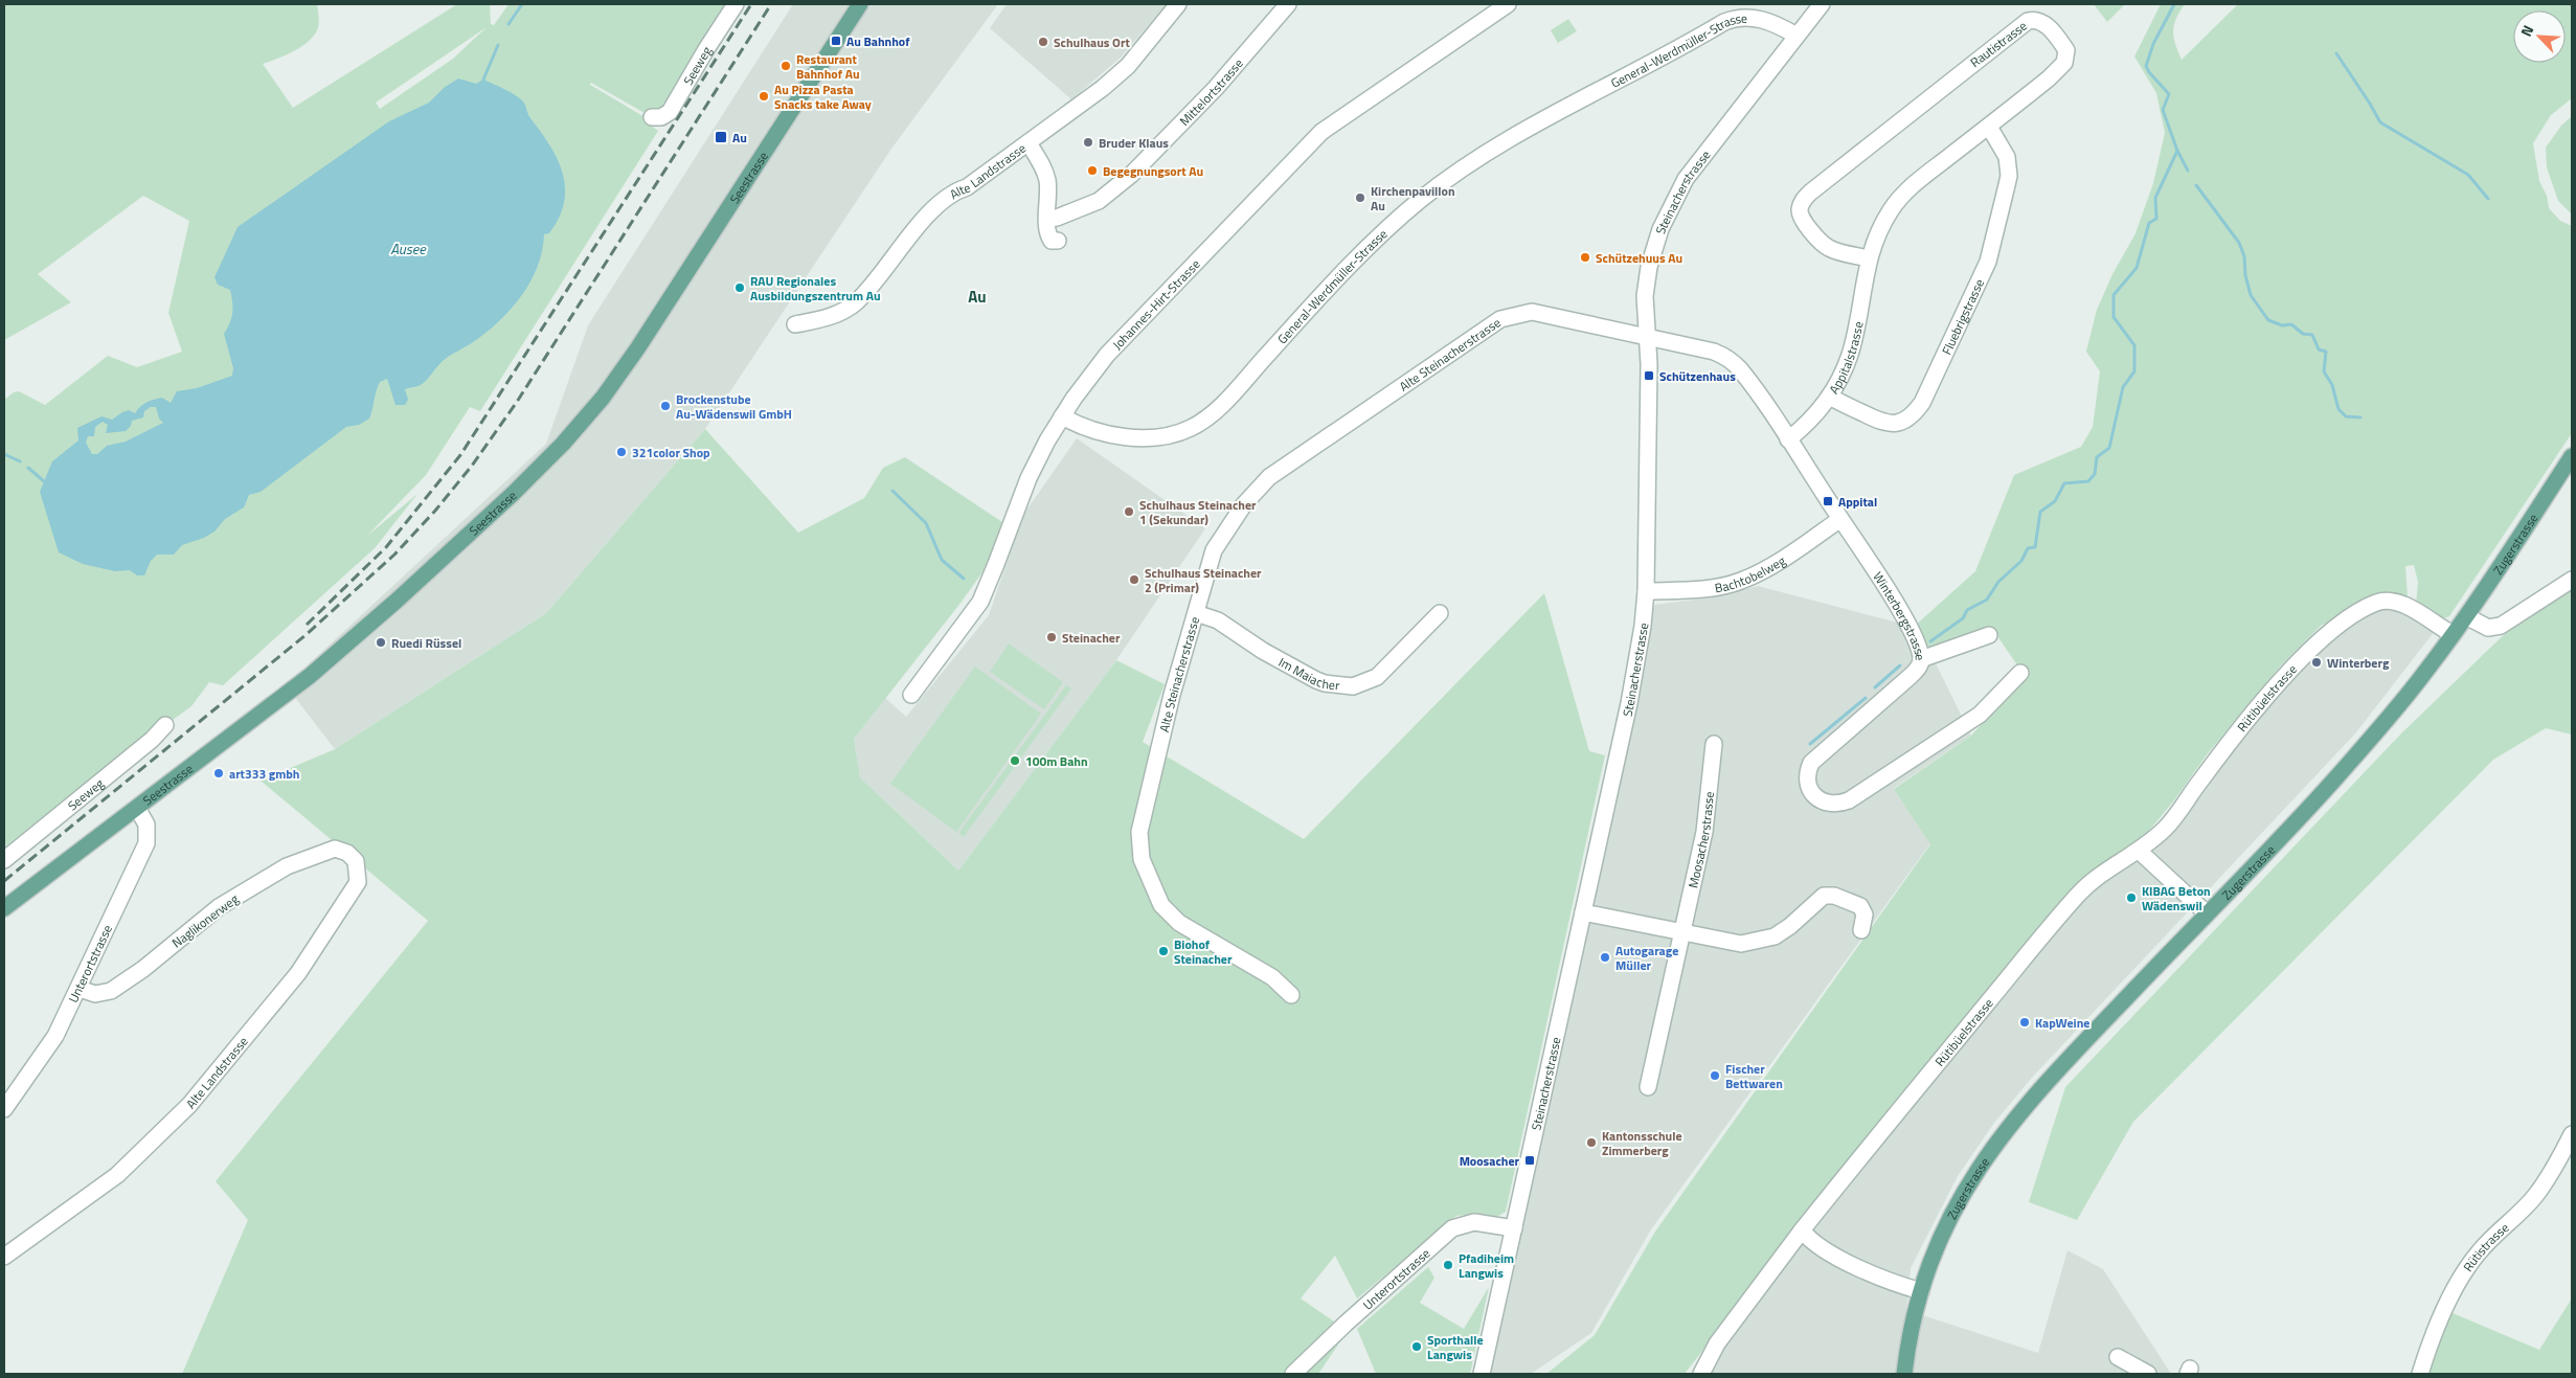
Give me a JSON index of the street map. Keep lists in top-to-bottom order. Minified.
{"streets":{"main road":["Seestrasse","Zugerstrasse"],"street":["Rautistrasse","General-Werdmüller-Strasse","Seeweg","Mittelortstrasse","Alte Landstrasse","Steinacherstrasse","Johannes-Hirt-Strasse","Fluebrigstrasse","Alte Steinacherstrasse","Appitalstrasse","Bachtobelweg","Winterbergstrasse","Im Maiacher","Rütibüelstrasse","Moosacherstrasse","Naglikonerweg","Unterortstrasse","Rütistrasse"]},"crossings":[["Rautistrasse","Fluebrigstrasse"],["Rautistrasse","Appitalstrasse"],["General-Werdmüller-Strasse","Steinacherstrasse"],["General-Werdmüller-Strasse","Johannes-Hirt-Strasse"],["Alte Landstrasse","Naglikonerweg"],["Seestrasse","Unterortstrasse"],["Steinacherstrasse","Alte Steinacherstrasse"],["Steinacherstrasse","Bachtobelweg"],["Steinacherstrasse","Winterbergstrasse"],["Steinacherstrasse","Unterortstrasse"],["Fluebrigstrasse","Appitalstrasse"],["Alte Steinacherstrasse","Winterbergstrasse"],["Alte Steinacherstrasse","Im Maiacher"],["Appitalstrasse","Winterbergstrasse"],["Zugerstrasse","Rütibüelstrasse"],["Bachtobelweg","Winterbergstrasse"],["Naglikonerweg","Unterortstrasse"]],"districts":["Au"],"water":["Ausee"],"places":{"transit":["Au Bahnhof","Au","Schützenhaus","Appital","Moosacher"],"other":["Schulhaus Ort","Restaurant Bahnhof Au","Au Pizza Pasta Snacks take Away","Bruder Klaus","Begegnungsort Au","Kirchenpavillon Au","Schützehuus Au","RAU Regionales Ausbildungszentrum Au","Brockenstube Au-Wädenswil GmbH","321color Shop","Schulhaus Steinacher 1 (Sekundar)","Schulhaus Steinacher 2 (Primar)","Steinacher","Ruedi Rüssel","Winterberg","100m Bahn","art333 gmbh","KIBAG Beton Wädenswil","Biohof Steinacher","Autogarage Müller","KapWeine","Fischer Bettwaren","Kantonsschule Zimmerberg","Pfadiheim Langwis","Sporthalle Langwis"]},"north":"top left"}
